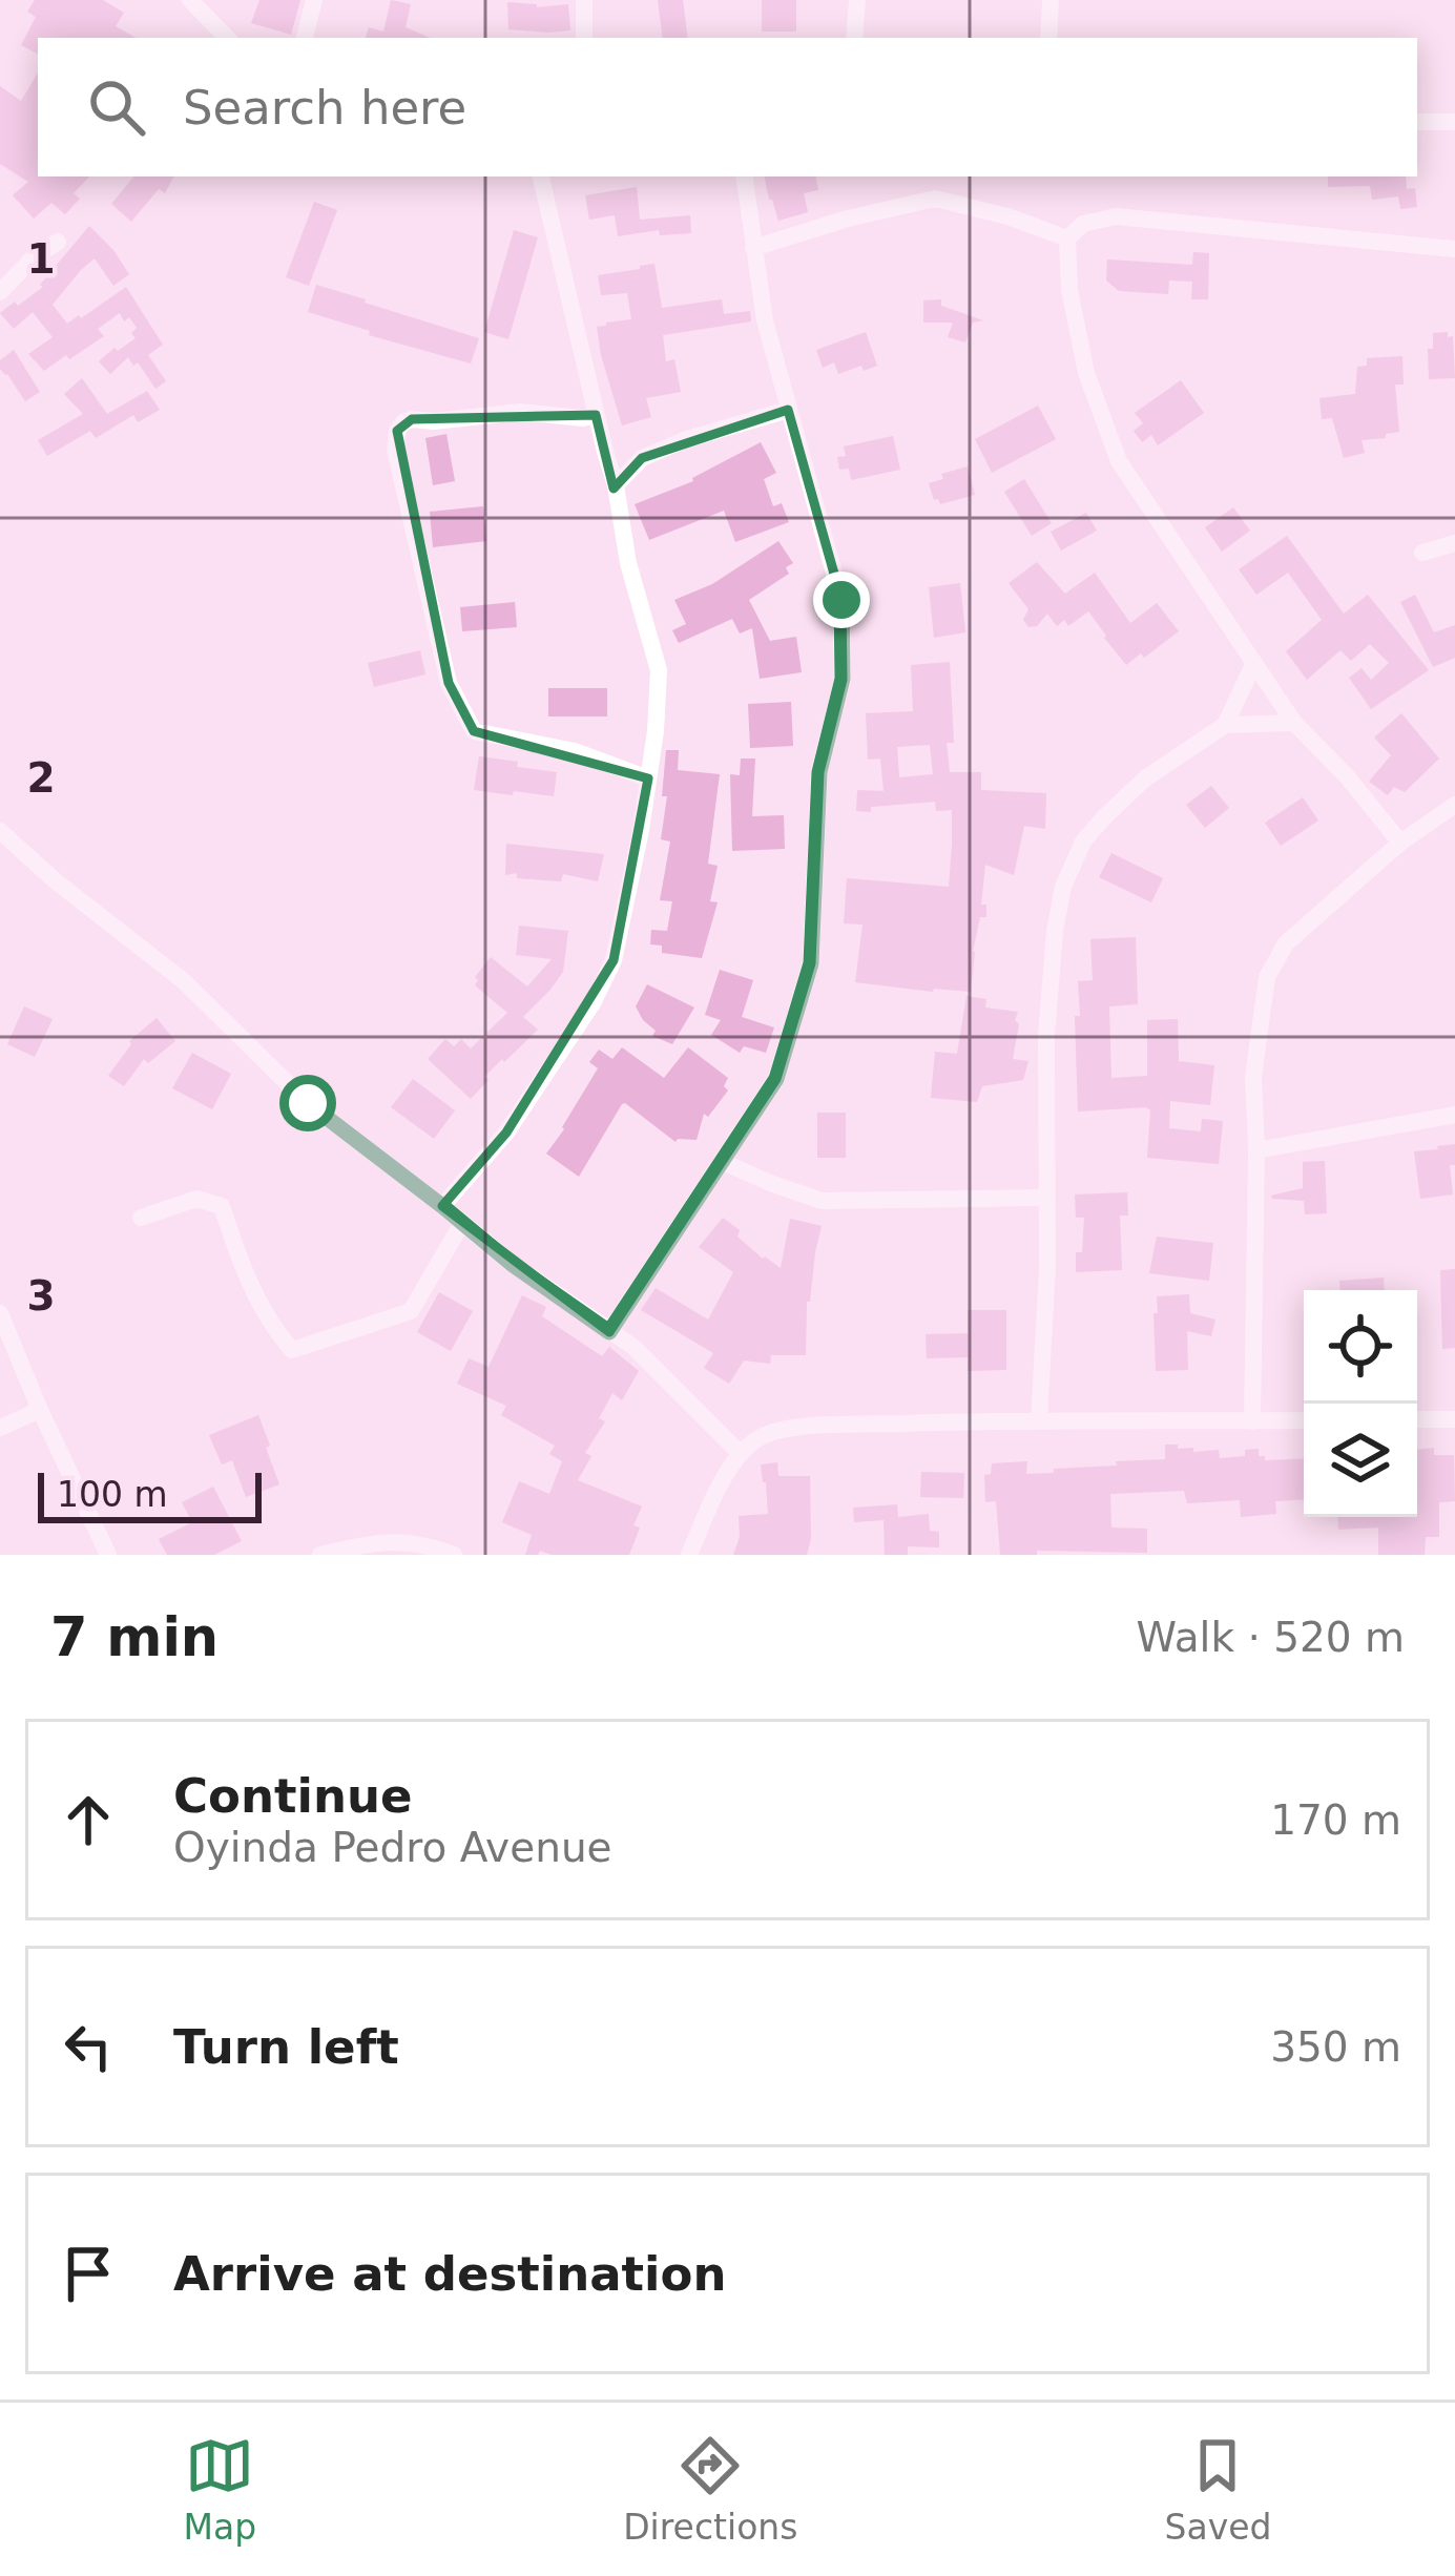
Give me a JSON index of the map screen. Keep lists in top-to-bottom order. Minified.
{"scale_bar":"100 m","page":{"search":"Search here","scale":"100 m","heading":["7 min","Walk · 520 m"],"list":[["Continue","Oyinda Pedro Avenue","170 m"],["Turn left","350 m"],"Arrive at destination"],"nav":["Map","Directions","Saved"]},"grid":{"rows":["1","2","3"]}}
